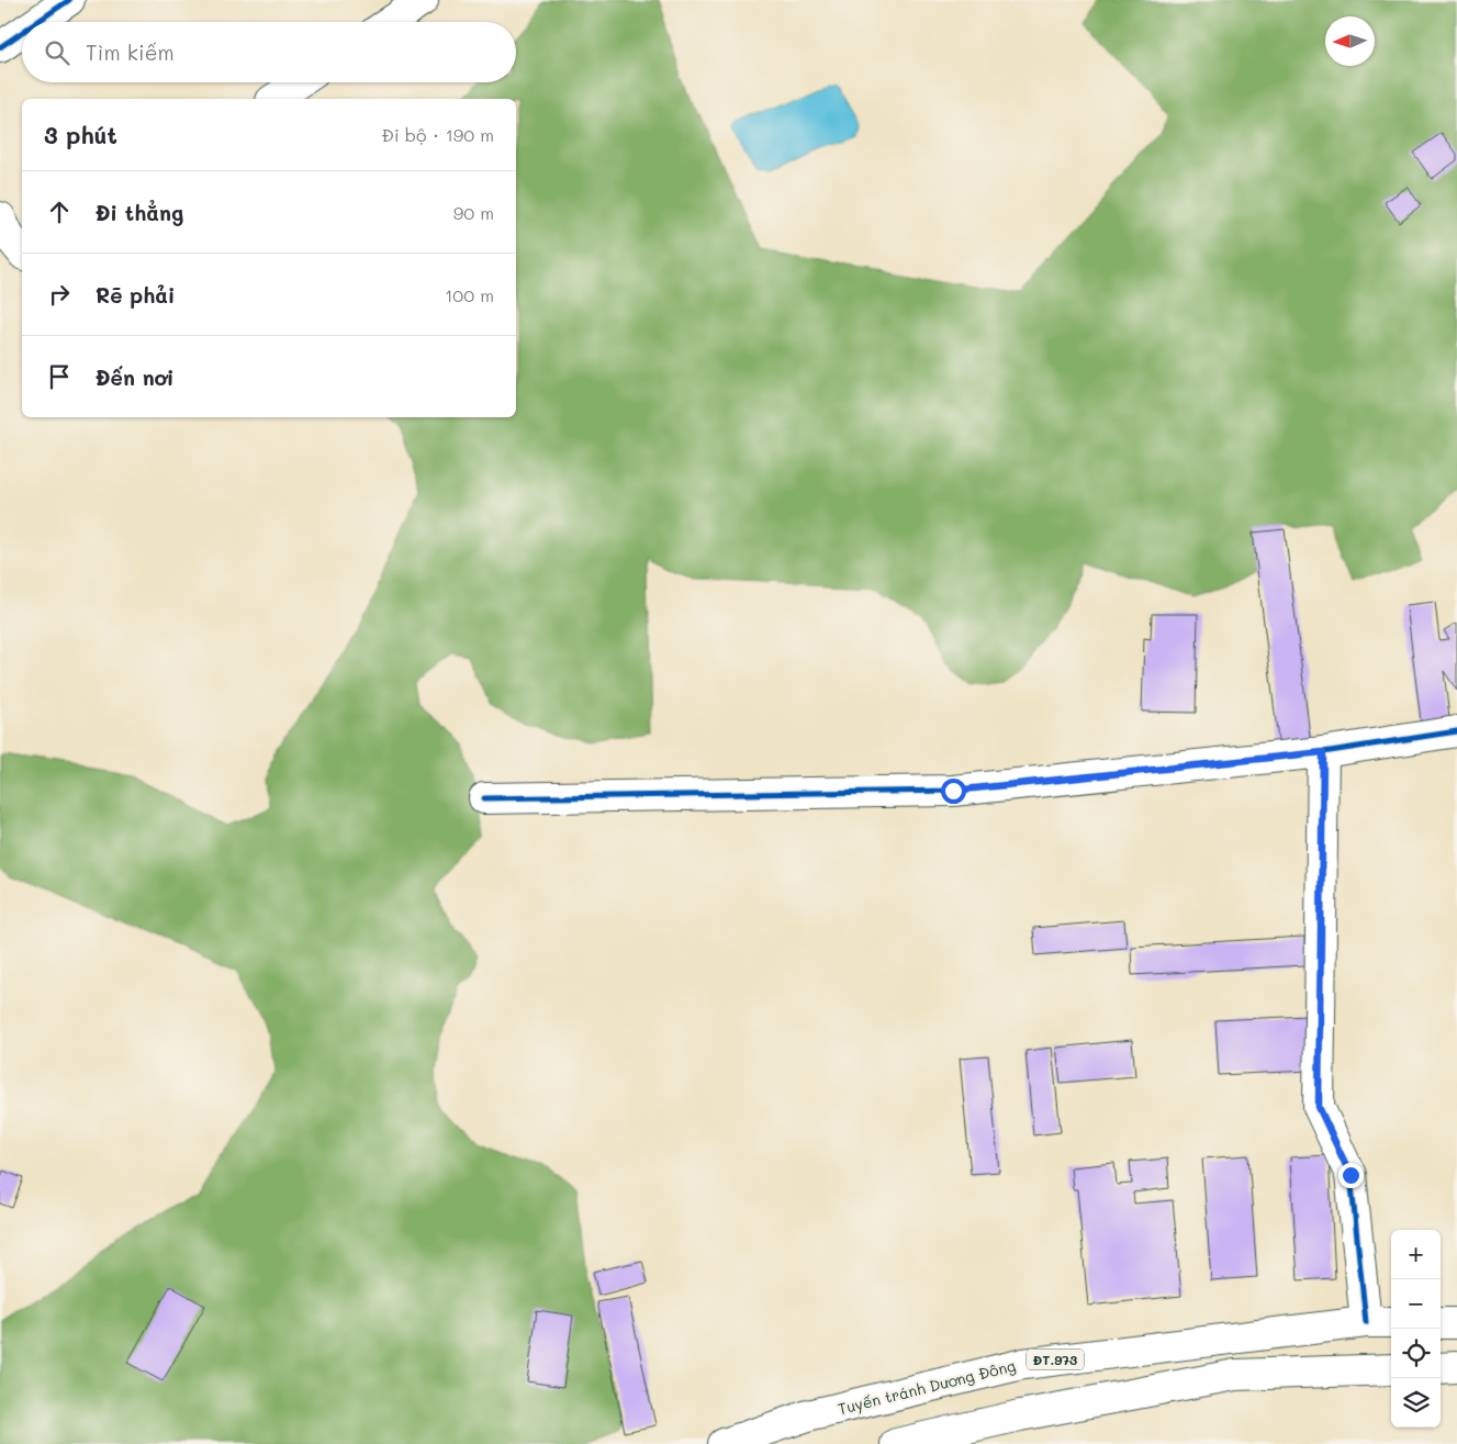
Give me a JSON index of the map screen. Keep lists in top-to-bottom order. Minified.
{"streets":{"street":["ĐT.973","Tuyến tránh Dương Đông"]},"north":"left","page":{"search":"Tìm kiếm","heading":["3 phút","Đi bộ · 190 m"],"list":[["Đi thẳng","90 m"],["Rẽ phải","100 m"],"Đến nơi"],"map_buttons":["+","−"]}}
